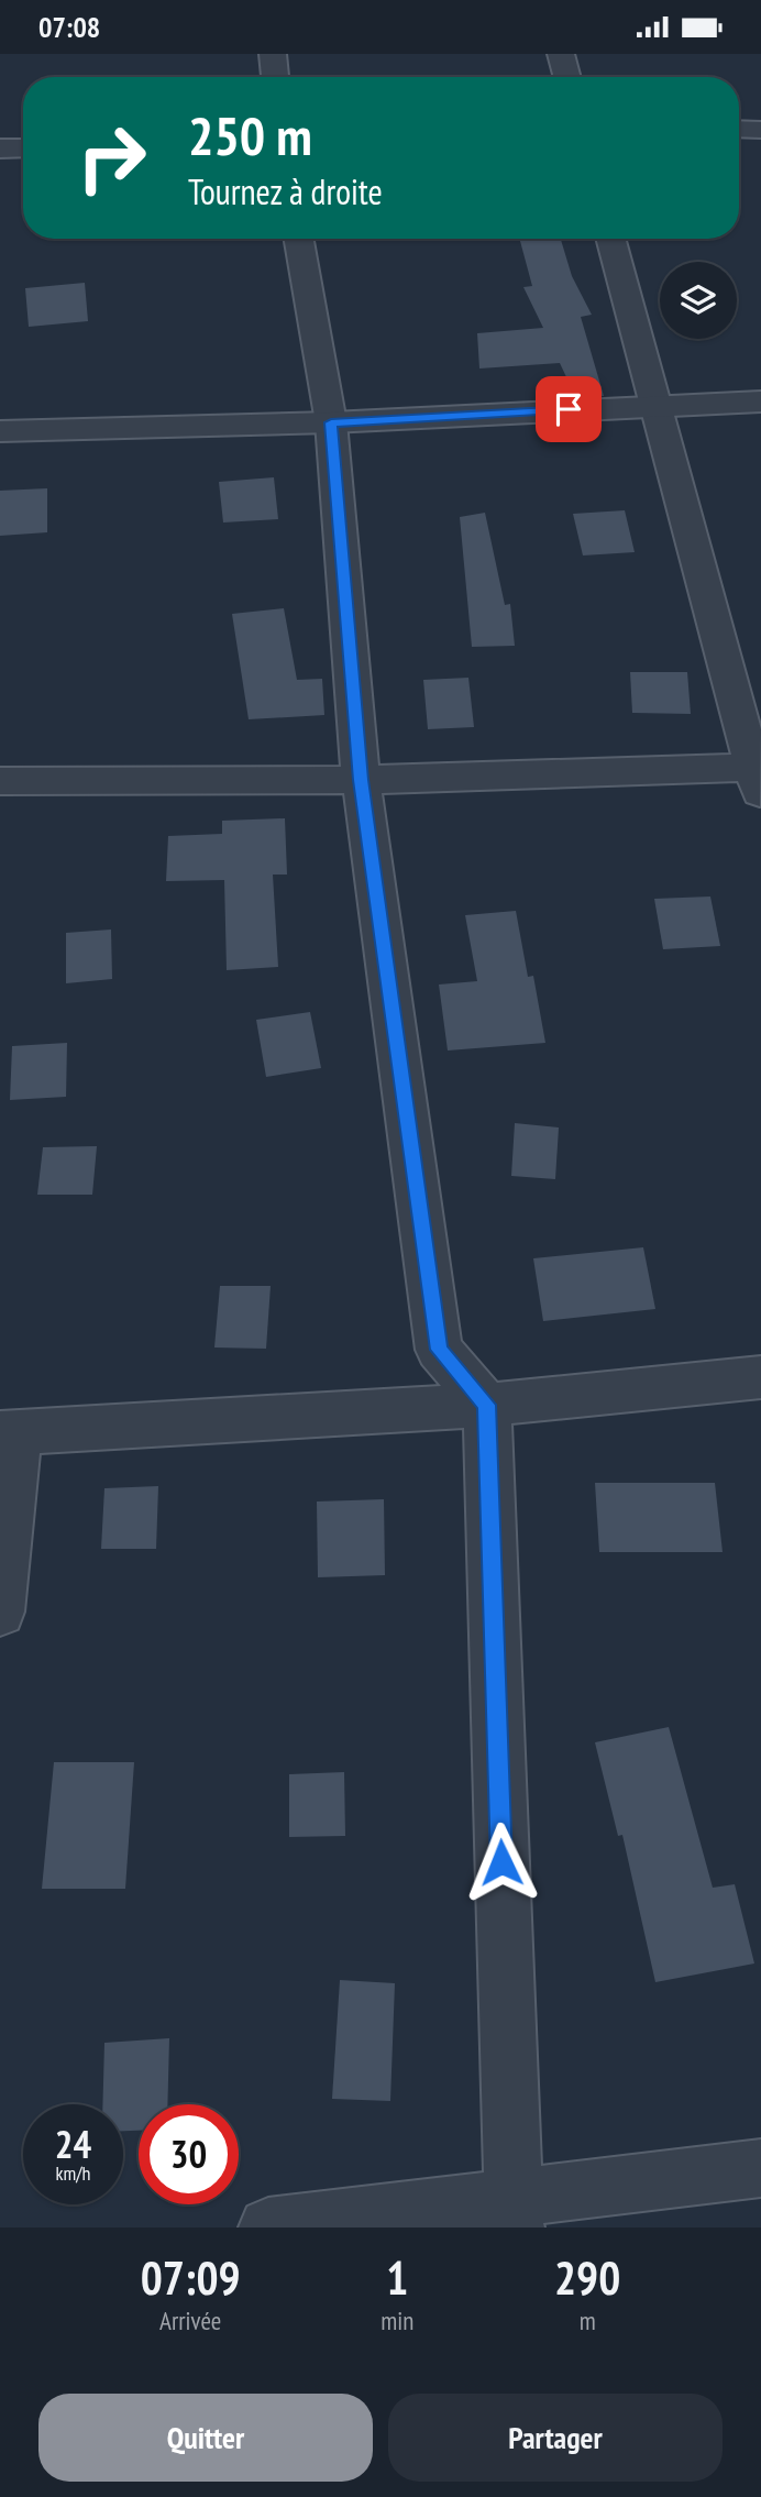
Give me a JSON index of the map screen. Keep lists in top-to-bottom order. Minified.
{"page":{"status":"07:08","turn":["250 m","Tournez à droite"],"speed":"24 km/h","limit":"30","eta":["07:09","Arrivée","1","min","290","m"],"buttons":["Quitter","Partager"]}}
